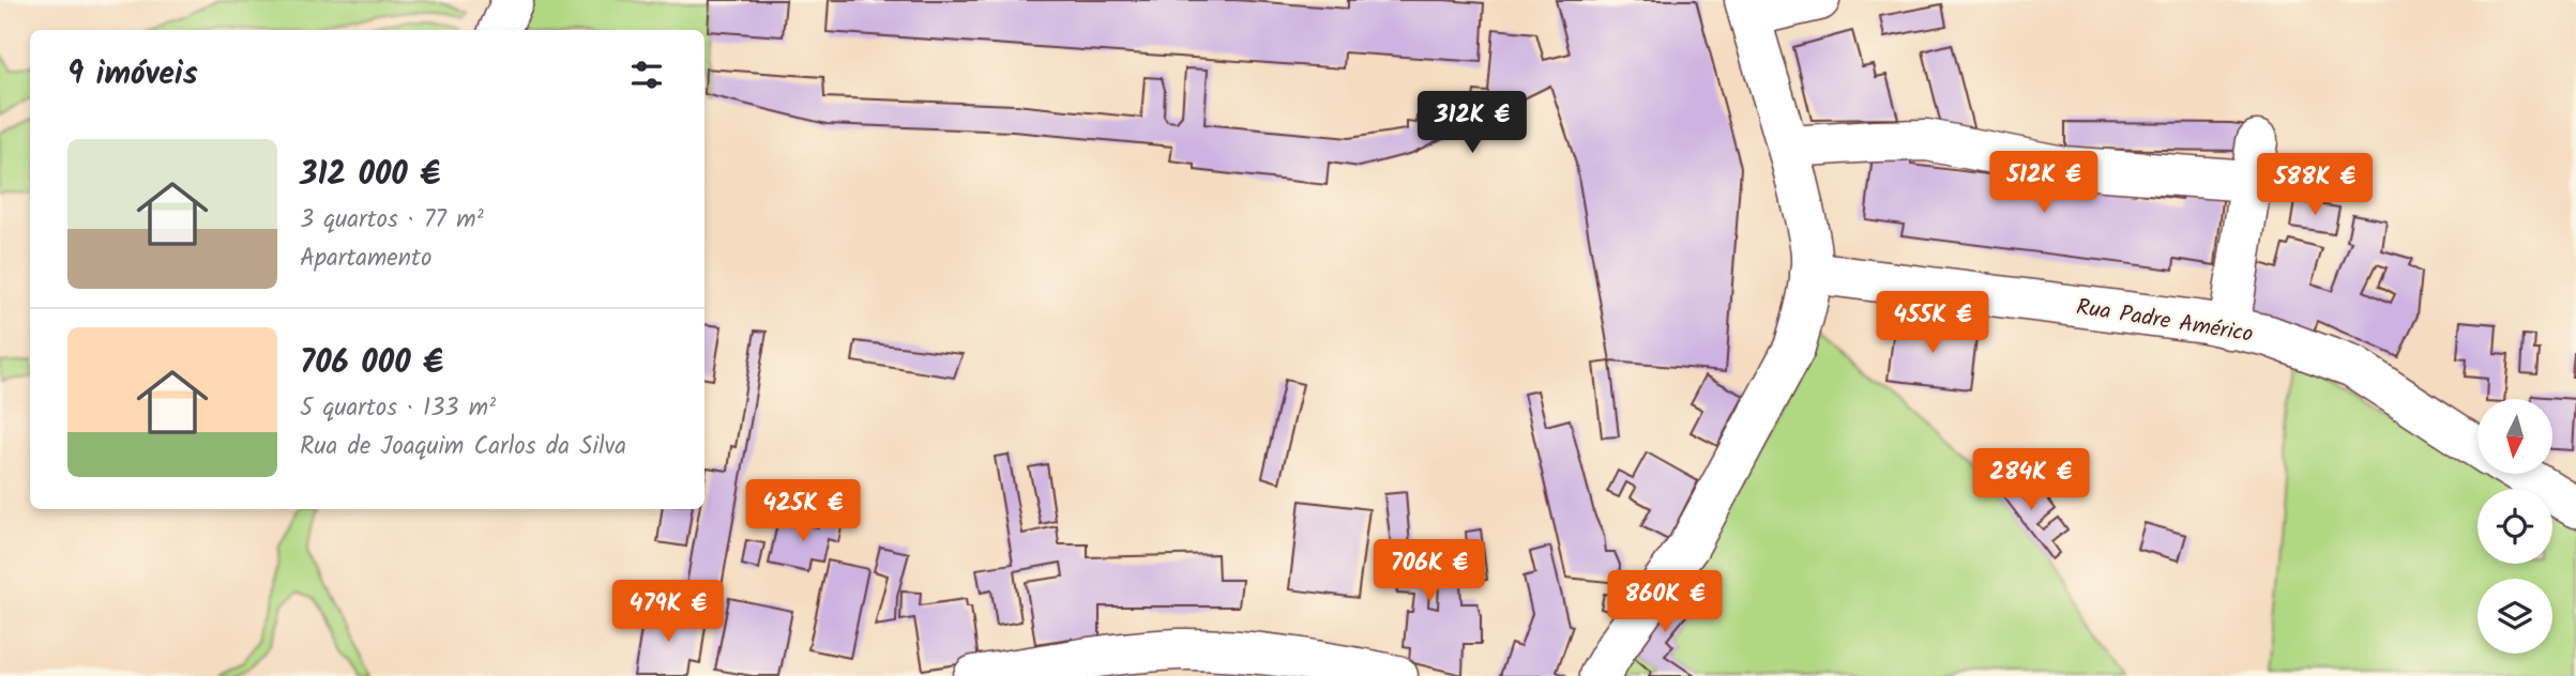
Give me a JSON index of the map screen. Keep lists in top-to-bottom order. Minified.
{"streets":{"street":["Rua Padre Américo"]},"north":"bottom","page":{"heading":"9 imóveis","price":["312K €","512K €","588K €","455K €","284K €","425K €","706K €","860K €","479K €"],"list":[{"name":"312 000 €","note":"3 quartos · 77 m² · Apartamento"},{"name":"706 000 €","note":"5 quartos · 133 m² · Rua de Joaquim Carlos da Silva"}]}}
